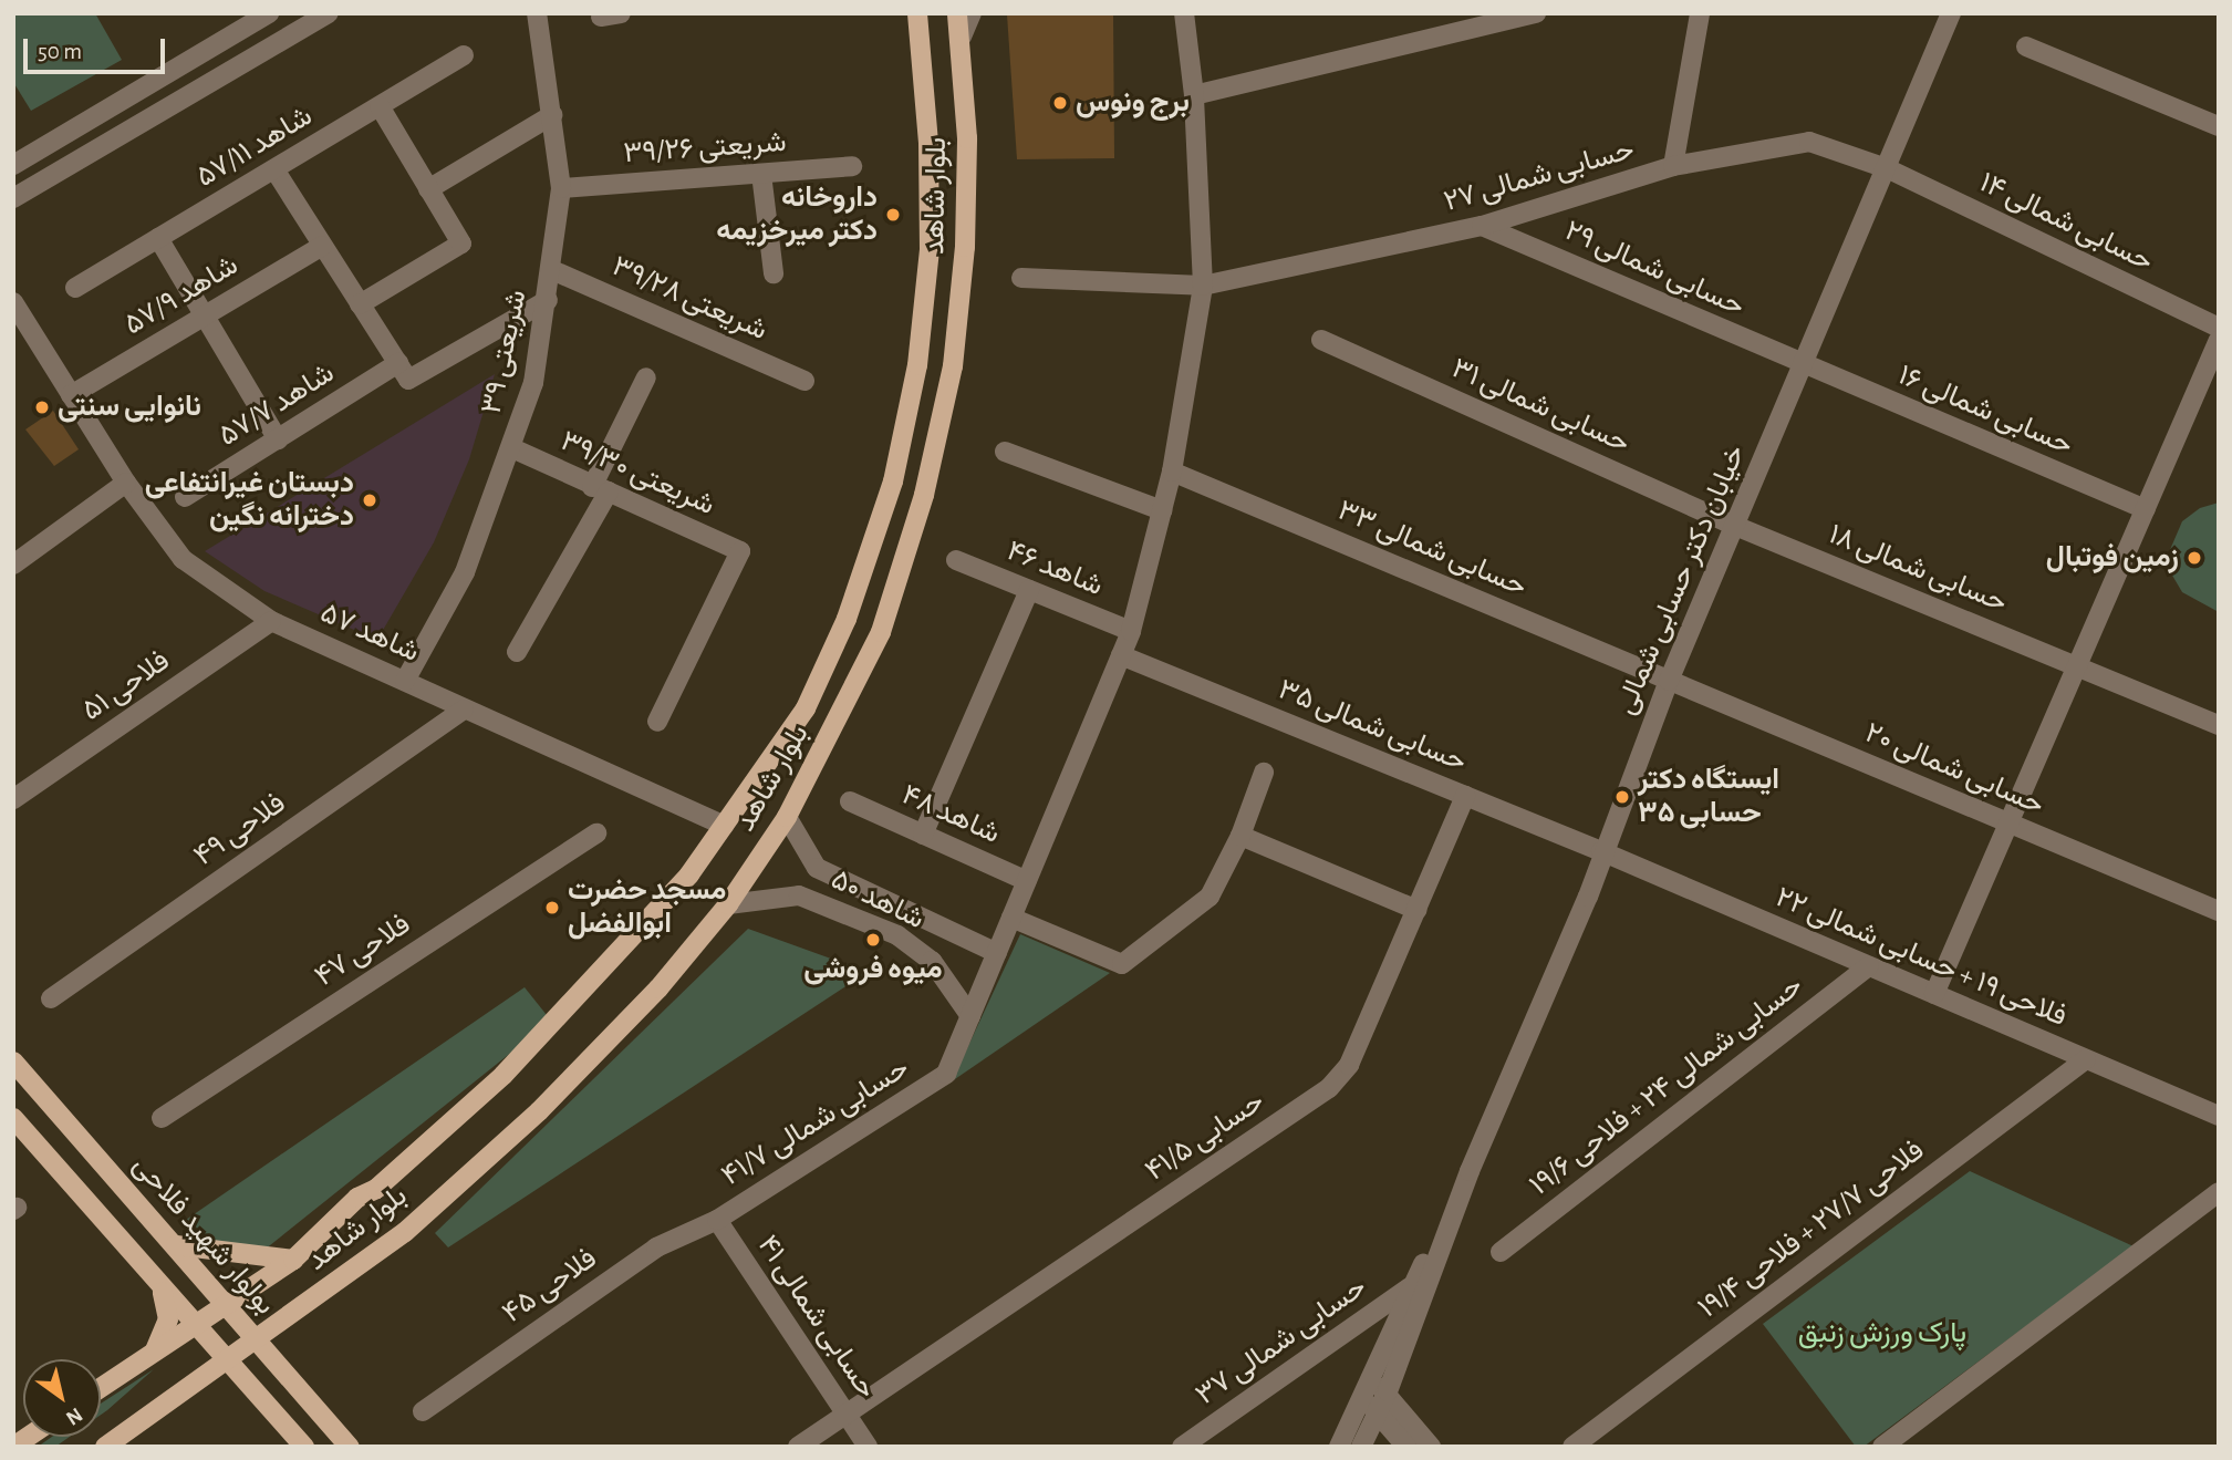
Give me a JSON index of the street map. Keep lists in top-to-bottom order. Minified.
{"streets":{"main road":["بلوار شاهد","بولوار شهید فلاحی"],"street":["شاهد ۵۷/۱۱","شریعتی ۳۹/۲۶","حسابی شمالی ۲۷","حسابی شمالی ۱۴","حسابی شمالی ۲۹","شاهد ۵۷/۹","شریعتی ۳۹/۲۸","شریعتی ۳۹","شاهد ۵۷/۷","حسابی شمالی ۳۱","حسابی شمالی ۱۶","شریعتی ۳۹/۳۰","حسابی شمالی ۳۳","شاهد ۴۶","حسابی شمالی ۱۸","خیابان دکتر حسابی شمالی","شاهد ۵۷","فلاحی ۵۱","حسابی شمالی ۳۵","حسابی شمالی ۲۰","شاهد ۴۸","فلاحی ۴۹","شاهد ۵۰","فلاحی ۴۷","فلاحی ۱۹ + حسابی شمالی ۲۲","حسابی شمالی ۲۴ + فلاحی ۱۹/۶","حسابی شمالی ۴۱/۷","حسابی ۴۱/۵","فلاحی ۲۷/۷ + فلاحی ۱۹/۴","فلاحی ۴۵","حسابی شمالی ۴۱","حسابی شمالی ۳۷"]},"crossings":[["شریعتی ۳۹/۲۶","شریعتی ۳۹"],["حسابی شمالی ۲۷","حسابی شمالی ۱۴"],["حسابی شمالی ۲۷","حسابی شمالی ۲۹"],["حسابی شمالی ۲۷","خیابان دکتر حسابی شمالی"],["بلوار شاهد","شاهد ۵۷"],["بلوار شاهد","شاهد ۵۰"],["بلوار شاهد","بولوار شهید فلاحی"],["حسابی شمالی ۱۴","خیابان دکتر حسابی شمالی"],["حسابی شمالی ۲۹","حسابی شمالی ۱۶"],["حسابی شمالی ۲۹","خیابان دکتر حسابی شمالی"],["شاهد ۵۷/۹","شاهد ۵۷"],["شریعتی ۳۹/۲۸","شریعتی ۳۹"],["شریعتی ۳۹","شریعتی ۳۹/۳۰"],["شریعتی ۳۹","شاهد ۵۷"],["حسابی شمالی ۳۱","حسابی شمالی ۱۸"],["حسابی شمالی ۳۱","خیابان دکتر حسابی شمالی"],["حسابی شمالی ۱۶","خیابان دکتر حسابی شمالی"],["حسابی شمالی ۳۳","خیابان دکتر حسابی شمالی"],["حسابی شمالی ۳۳","حسابی شمالی ۲۰"],["حسابی شمالی ۱۸","خیابان دکتر حسابی شمالی"],["خیابان دکتر حسابی شمالی","حسابی شمالی ۳۵"],["خیابان دکتر حسابی شمالی","حسابی شمالی ۲۰"],["خیابان دکتر حسابی شمالی","فلاحی ۱۹ + حسابی شمالی ۲۲"],["خیابان دکتر حسابی شمالی","حسابی شمالی ۳۷"],["شاهد ۵۷","فلاحی ۵۱"],["شاهد ۵۷","فلاحی ۴۹"],["حسابی شمالی ۳۵","فلاحی ۱۹ + حسابی شمالی ۲۲"],["حسابی شمالی ۳۵","حسابی ۴۱/۵"],["شاهد ۵۰","حسابی شمالی ۴۱/۷"],["فلاحی ۱۹ + حسابی شمالی ۲۲","حسابی شمالی ۲۴ + فلاحی ۱۹/۶"],["فلاحی ۱۹ + حسابی شمالی ۲۲","فلاحی ۲۷/۷ + فلاحی ۱۹/۴"],["حسابی شمالی ۴۱/۷","فلاحی ۴۵"],["حسابی شمالی ۴۱/۷","حسابی شمالی ۴۱"],["حسابی ۴۱/۵","حسابی شمالی ۴۱"],["فلاحی ۴۵","حسابی شمالی ۴۱"]],"parks":["پارک ورزش زنبق"],"places":["برج ونوس","داروخانه دکتر میرخزیمه","نانوایی سنتی","دبستان غیرانتفاعی دخترانه نگین","زمین فوتبال","ایستگاه دکتر حسابی ۳۵","مسجد حضرت ابوالفضل","میوه فروشی"],"scale_bar":"50 m","north":"bottom right"}
